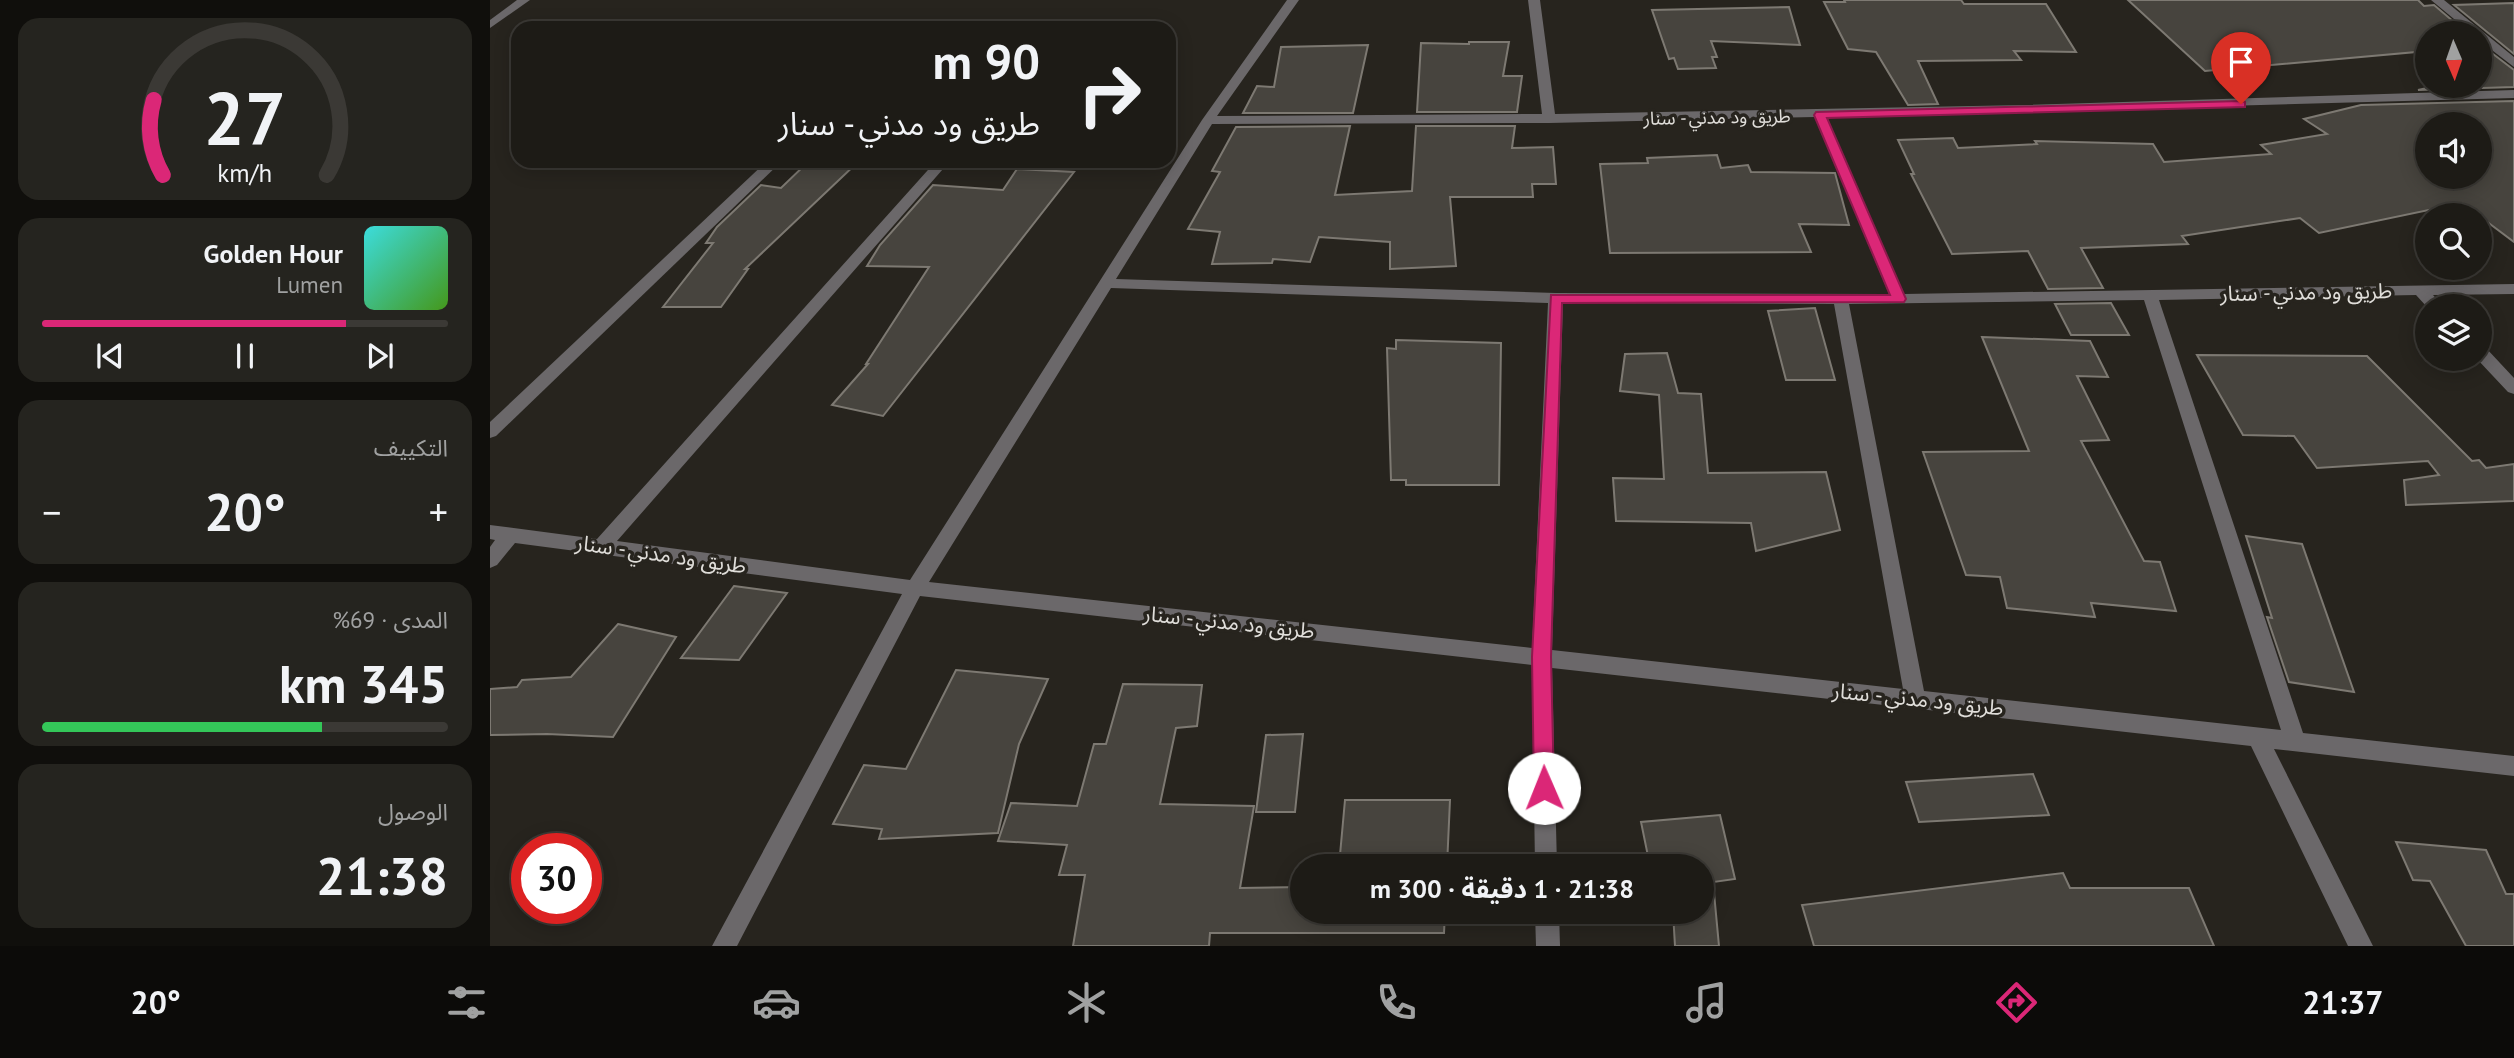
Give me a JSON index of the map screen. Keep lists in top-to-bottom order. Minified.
{"streets":{"street":["طريق ود مدني - سنار"]},"north":"bottom","page":{"turn":["90 m","طريق ود مدني - سنار"],"song":["Golden Hour","Lumen"],"tile":["التكييف",["المدى · 69%","345 km"],["الوصول","21:38"]],"heat":["−","20°","+"],"limit":"30","trip":"21:38 · 1 دقيقة · 300 m","tabs":["21:37","20°"],"gauge":["27","km/h"]}}
